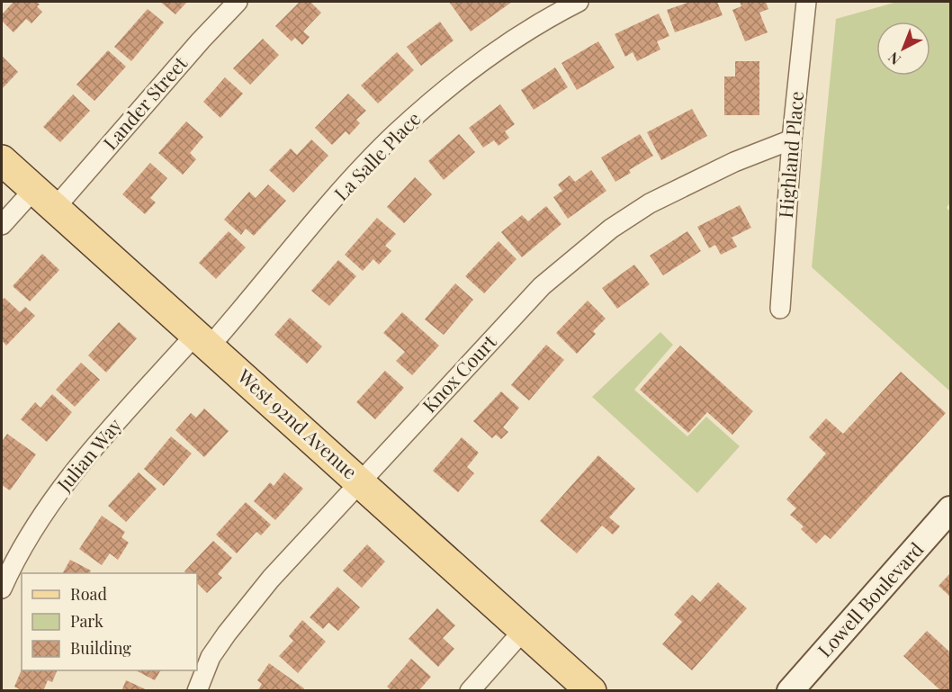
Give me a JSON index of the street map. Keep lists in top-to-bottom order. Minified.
{"streets":{"main road":["West 92nd Avenue"],"street":["Lander Street","Highland Place","La Salle Place","Knox Court","Julian Way","Lowell Boulevard"]},"crossings":[["Lander Street","West 92nd Avenue"],["Highland Place","Knox Court"],["La Salle Place","West 92nd Avenue"],["La Salle Place","Julian Way"],["Knox Court","West 92nd Avenue"],["West 92nd Avenue","Julian Way"]],"legend":["Road","Park","Building"],"north":"bottom left"}
